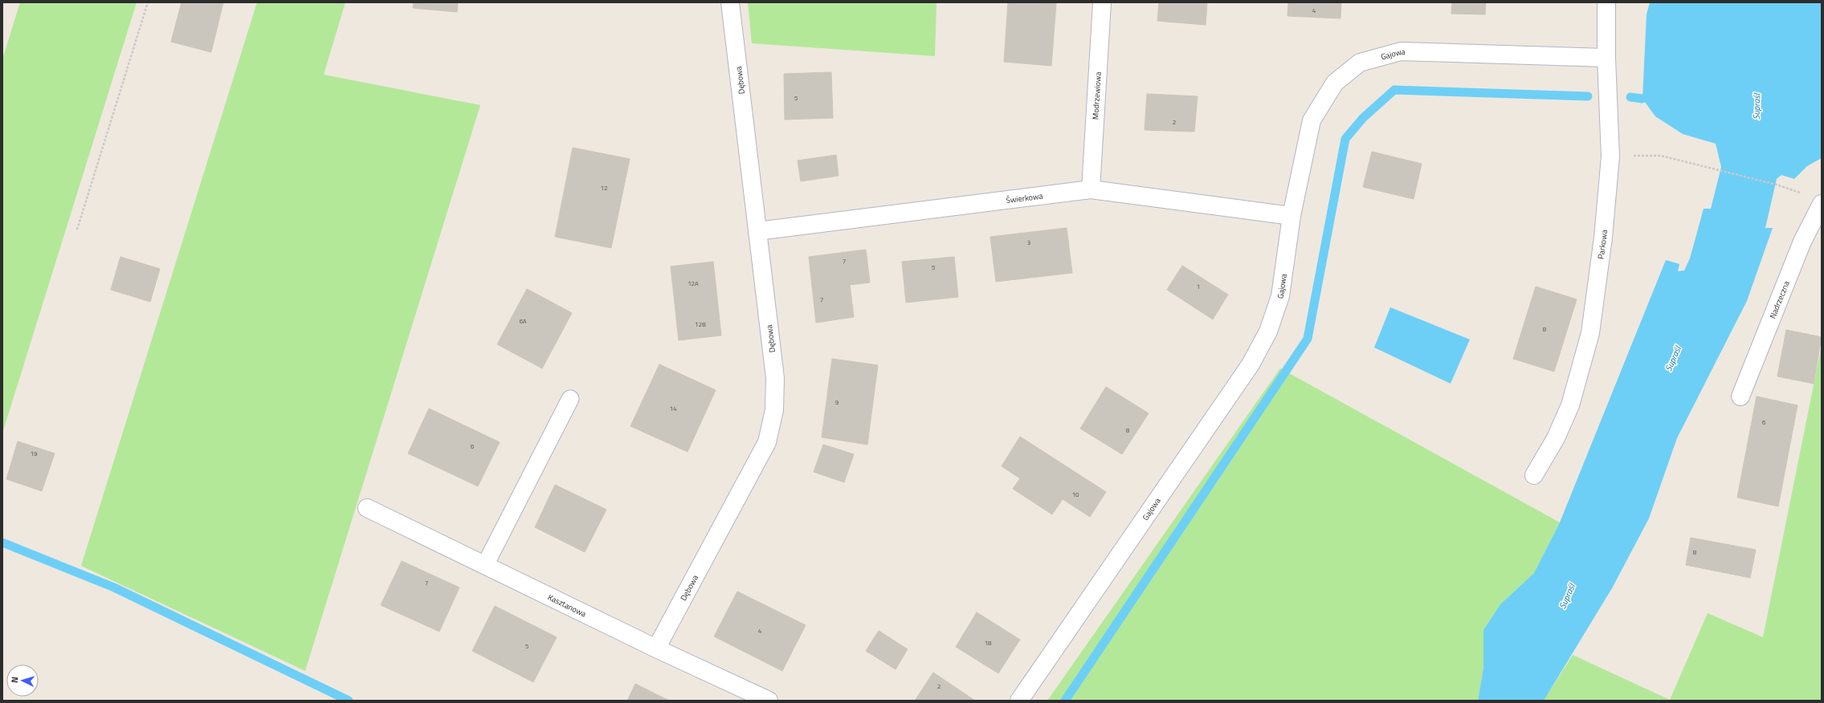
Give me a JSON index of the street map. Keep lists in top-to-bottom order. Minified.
{"streets":{"street":["Gajowa","Dębowa","Modrzewiowa","Świerkowa","Parkowa","Nadrzeczna","Kasztanowa"]},"crossings":[["Gajowa","Świerkowa"],["Gajowa","Parkowa"],["Dębowa","Świerkowa"],["Dębowa","Kasztanowa"],["Modrzewiowa","Świerkowa"]],"water":["Supraśl"],"house_numbers":["4","5","2","12","3","7","5","12A","1","7","6A","12B","8","9","14","6","8","6","19","10","8","7","4","18","5","2"],"north":"left"}
